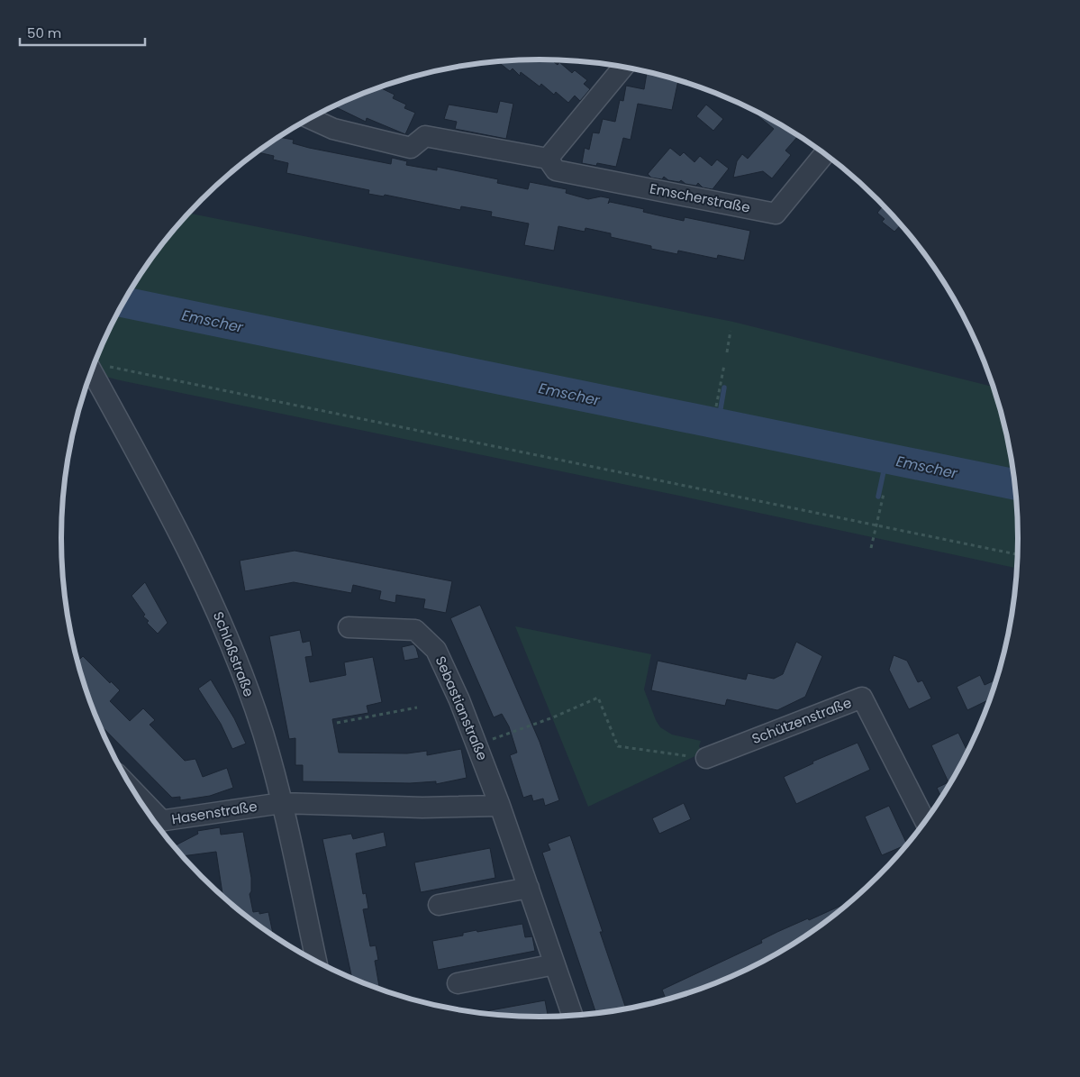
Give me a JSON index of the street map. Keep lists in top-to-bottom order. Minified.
{"streets":{"street":["Emscherstraße","Schloßstraße","Sebastianstraße","Schützenstraße","Hasenstraße"]},"crossings":[["Schloßstraße","Hasenstraße"]],"water":["Emscher"],"scale_bar":"50 m"}
